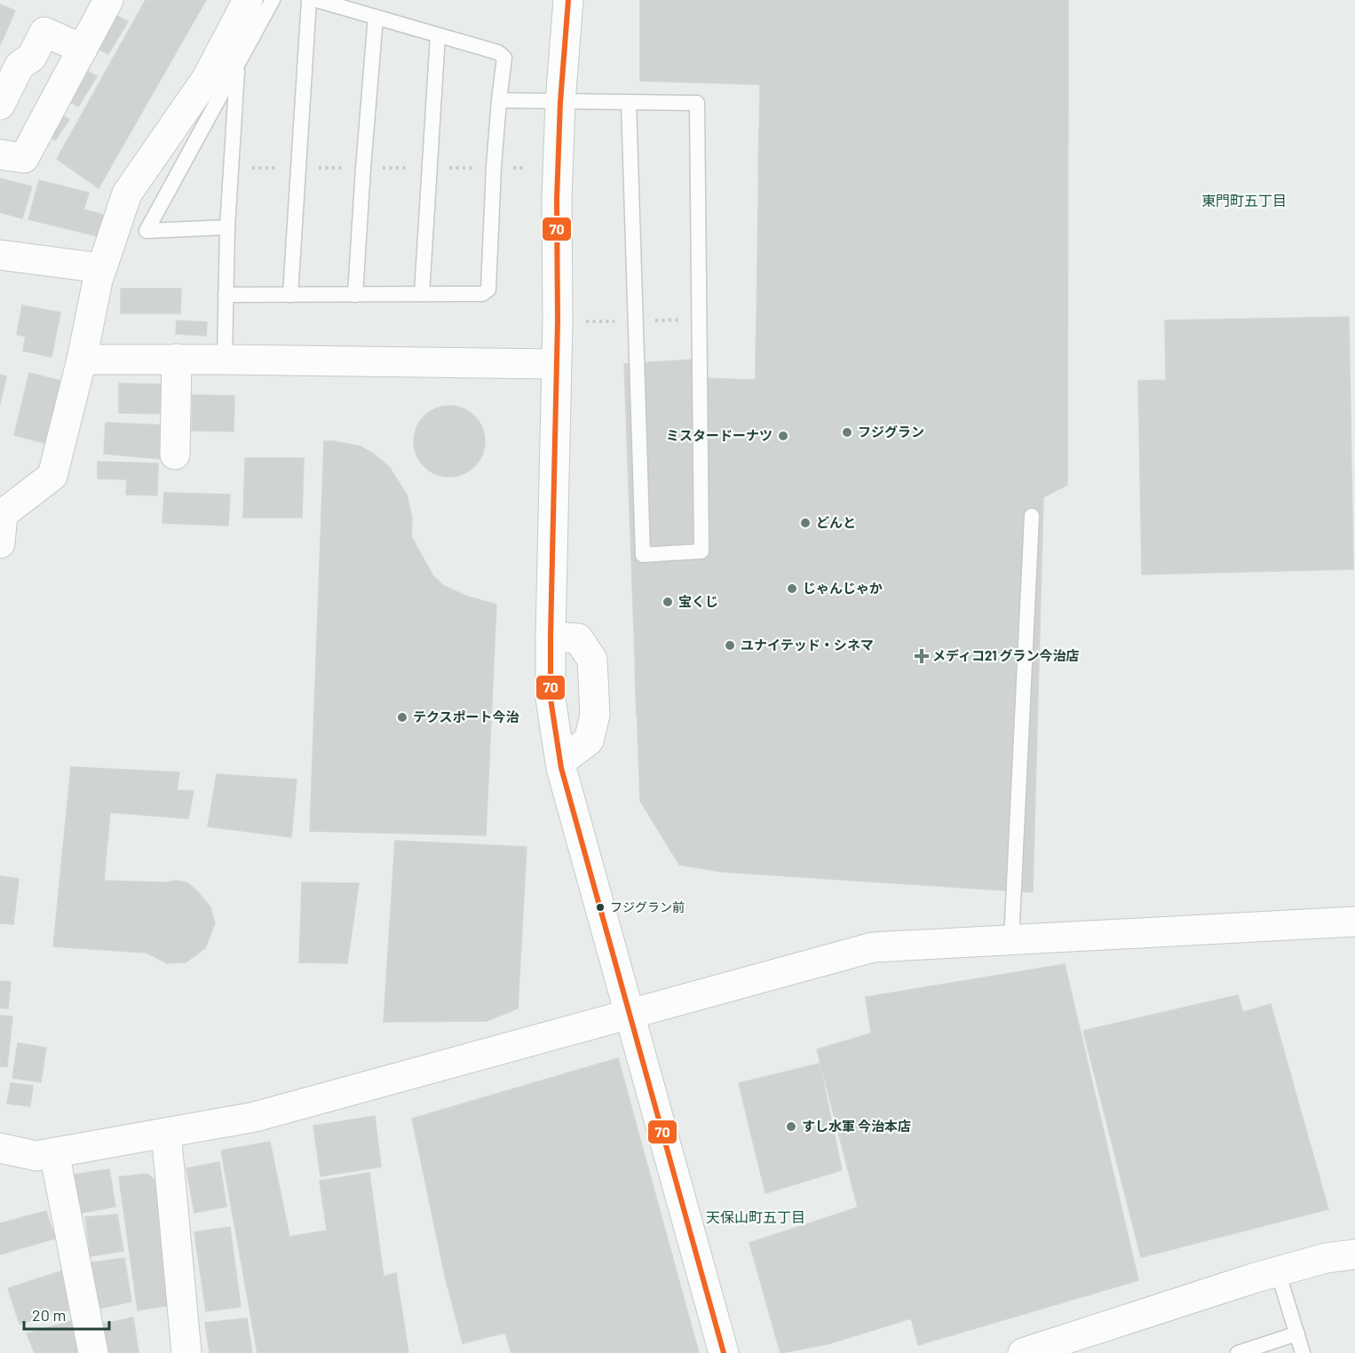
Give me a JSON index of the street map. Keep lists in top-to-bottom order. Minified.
{"districts":["東門町五丁目","天保山町五丁目"],"places":{"other":["フジグラン","ミスタードーナツ","どんと","じゃんじゃか","宝くじ","ユナイテッド・シネマ","テクスポート今治","フジグラン前","すし水軍 今治本店"],"health":["メディコ21 グラン今治店"]},"lines":["transit line 70"],"scale_bar":"20 m"}
